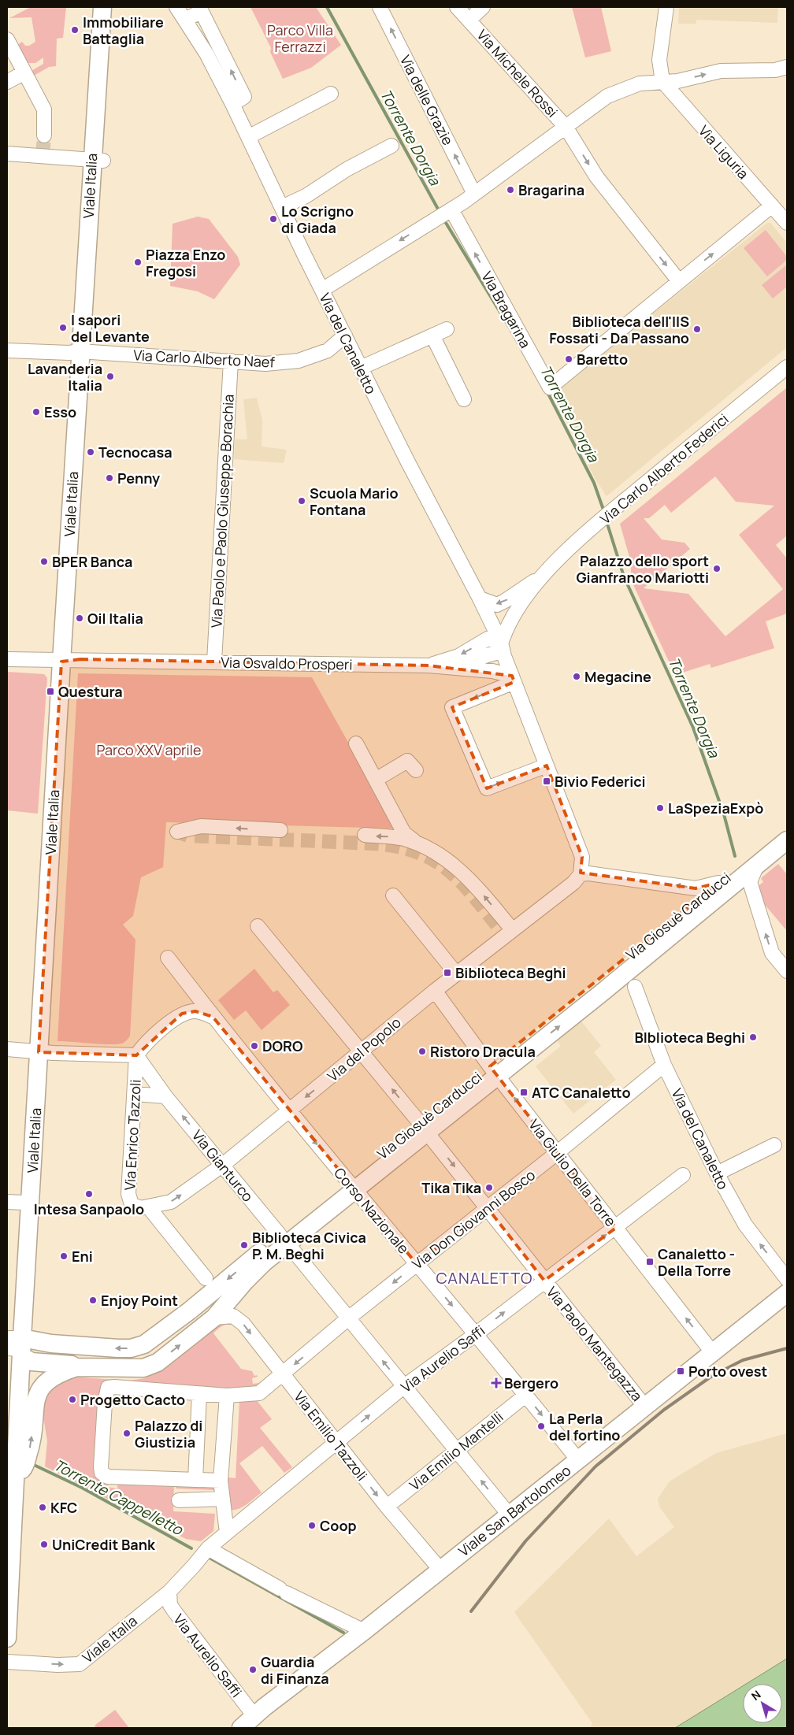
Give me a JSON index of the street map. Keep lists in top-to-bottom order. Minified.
{"streets":{"main road":["Viale Italia","Via Giosuè Carducci","Viale San Bartolomeo"],"street":["Via Michele Rossi","Via delle Grazie","Via Liguria","Via Bragarina","Via del Canaletto","Via Carlo Alberto Naef","Via Carlo Alberto Federici","Via Paolo e Paolo Giuseppe Borachia","Via Osvaldo Prosperi","Via del Popolo","Via Enrico Tazzoli","Via Gianturco","Via Giulio Della Torre","Corso Nazionale","Via Don Giovanni Bosco","Via Paolo Mantegazza","Via Aurelio Saffi","Via Emilio Tazzoli","Via Emilio Mantelli"]},"crossings":[["Via Liguria","Via Bragarina"],["Viale Italia","Via Carlo Alberto Naef"],["Viale Italia","Via Osvaldo Prosperi"],["Viale Italia","Via Giosuè Carducci"],["Viale Italia","Via Aurelio Saffi"],["Via del Canaletto","Via Carlo Alberto Naef"],["Via del Canaletto","Via Carlo Alberto Federici"],["Via del Canaletto","Via Osvaldo Prosperi"],["Via del Canaletto","Via del Popolo"],["Via del Canaletto","Via Don Giovanni Bosco"],["Via Carlo Alberto Naef","Via Paolo e Paolo Giuseppe Borachia"],["Via Paolo e Paolo Giuseppe Borachia","Via Osvaldo Prosperi"],["Via Giosuè Carducci","Via Gianturco"],["Via Giosuè Carducci","Via Giulio Della Torre"],["Via Giosuè Carducci","Corso Nazionale"],["Via Giosuè Carducci","Via Paolo Mantegazza"],["Via Giosuè Carducci","Via Emilio Tazzoli"],["Via del Popolo","Via Enrico Tazzoli"],["Via del Popolo","Via Gianturco"],["Via del Popolo","Via Giulio Della Torre"],["Via del Popolo","Corso Nazionale"],["Via del Popolo","Via Paolo Mantegazza"],["Via Enrico Tazzoli","Via Gianturco"],["Via Gianturco","Via Don Giovanni Bosco"],["Via Gianturco","Via Aurelio Saffi"],["Via Gianturco","Via Emilio Mantelli"],["Via Gianturco","Viale San Bartolomeo"],["Via Giulio Della Torre","Via Don Giovanni Bosco"],["Via Giulio Della Torre","Via Aurelio Saffi"],["Via Giulio Della Torre","Viale San Bartolomeo"],["Corso Nazionale","Via Don Giovanni Bosco"],["Corso Nazionale","Via Aurelio Saffi"],["Corso Nazionale","Via Emilio Mantelli"],["Corso Nazionale","Viale San Bartolomeo"],["Via Don Giovanni Bosco","Via Paolo Mantegazza"],["Via Don Giovanni Bosco","Via Emilio Tazzoli"],["Via Paolo Mantegazza","Via Aurelio Saffi"],["Via Paolo Mantegazza","Viale San Bartolomeo"],["Via Aurelio Saffi","Via Emilio Tazzoli"],["Via Aurelio Saffi","Viale San Bartolomeo"],["Via Emilio Tazzoli","Via Emilio Mantelli"],["Via Emilio Tazzoli","Viale San Bartolomeo"]],"one_way":["Via delle Grazie","Via Gianturco","Via Giulio Della Torre","Corso Nazionale","Via Emilio Tazzoli"],"districts":["CANALETTO"],"water":["Torrente Dorgia","Torrente Cappelletto"],"parks":["Parco Villa Ferrazzi","Parco XXV aprile"],"places":{"other":["Immobiliare Battaglia","Bragarina","Lo Scrigno di Giada","Piazza Enzo Fregosi","I sapori del Levante","Biblioteca dell'IIS Fossati - Da Passano","Baretto","Lavanderia Italia","Esso","Tecnocasa","Penny","Scuola Mario Fontana","BPER Banca","Palazzo dello sport Gianfranco Mariotti","Oil Italia","Megacine","LaSpeziaExpò","BIblioteca Beghi","DORO","Ristoro Dracula","Tika Tika","Intesa Sanpaolo","Biblioteca Civica P. M. Beghi","Eni","Enjoy Point","Progetto Cacto","La Perla del fortino","Palazzo di Giustizia","KFC","Coop","UniCredit Bank","Guardia di Finanza"],"transit":["Questura","Bivio Federici","Biblioteca Beghi","ATC Canaletto","Canaletto - Della Torre","Porto ovest"],"health":["Bergero"]},"north":"top left"}
